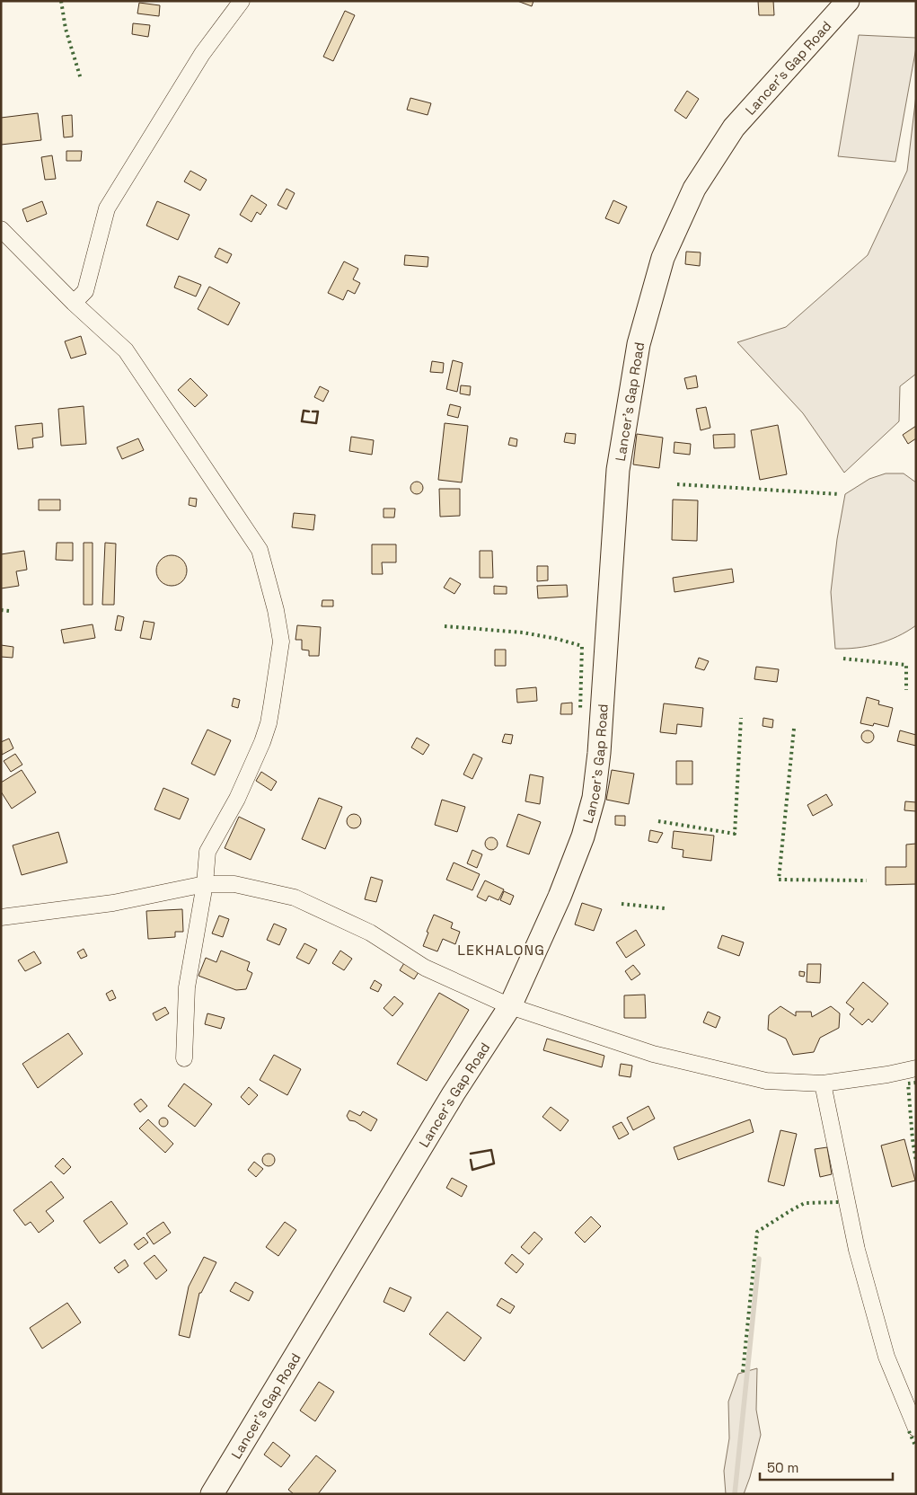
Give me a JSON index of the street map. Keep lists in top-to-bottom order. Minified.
{"streets":{"main road":["Lancer's Gap Road"]},"districts":["LEKHALONG"],"scale_bar":"50 m"}
